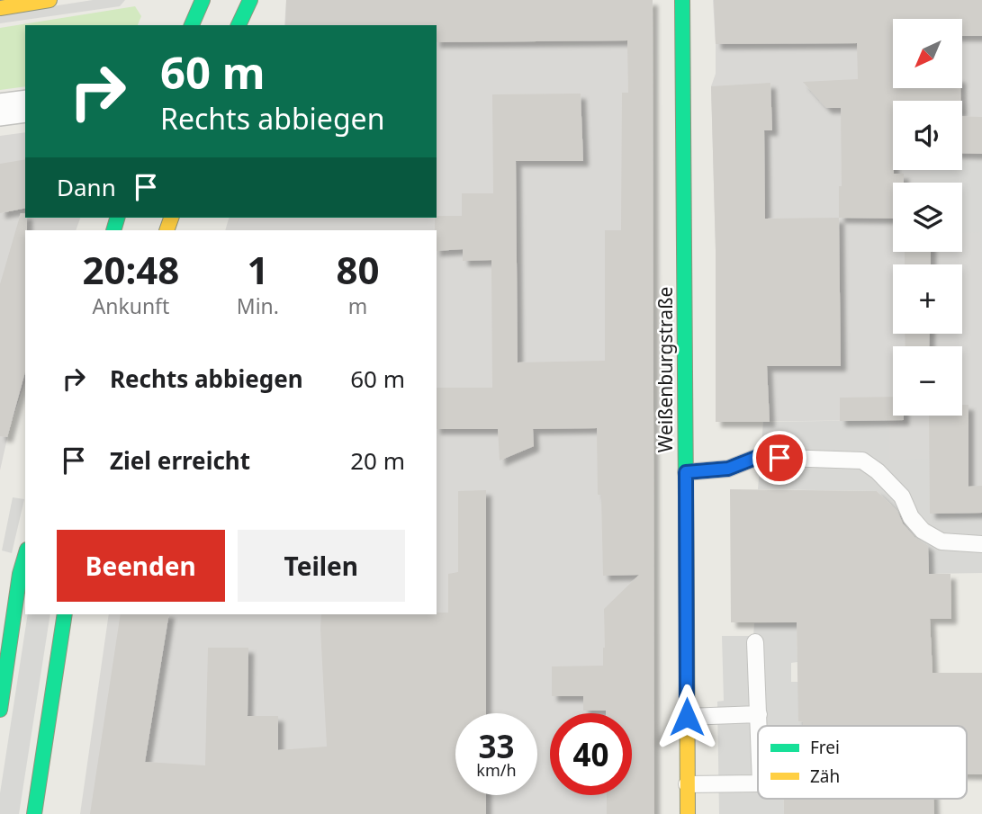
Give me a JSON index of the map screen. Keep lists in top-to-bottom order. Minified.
{"streets":{"street":["Weißenburgstraße"]},"legend":["Frei","Zäh"],"north":"bottom left","page":{"map_buttons":["+","−"],"turn":["60 m","Rechts abbiegen"],"then":"Dann","eta":["20:48","Ankunft","1","Min.","80","m"],"list":[{"name":"Rechts abbiegen","value":"60 m"},{"name":"Ziel erreicht","value":"20 m"}],"buttons":["Beenden","Teilen"],"speed":"33 km/h","limit":"40"}}
